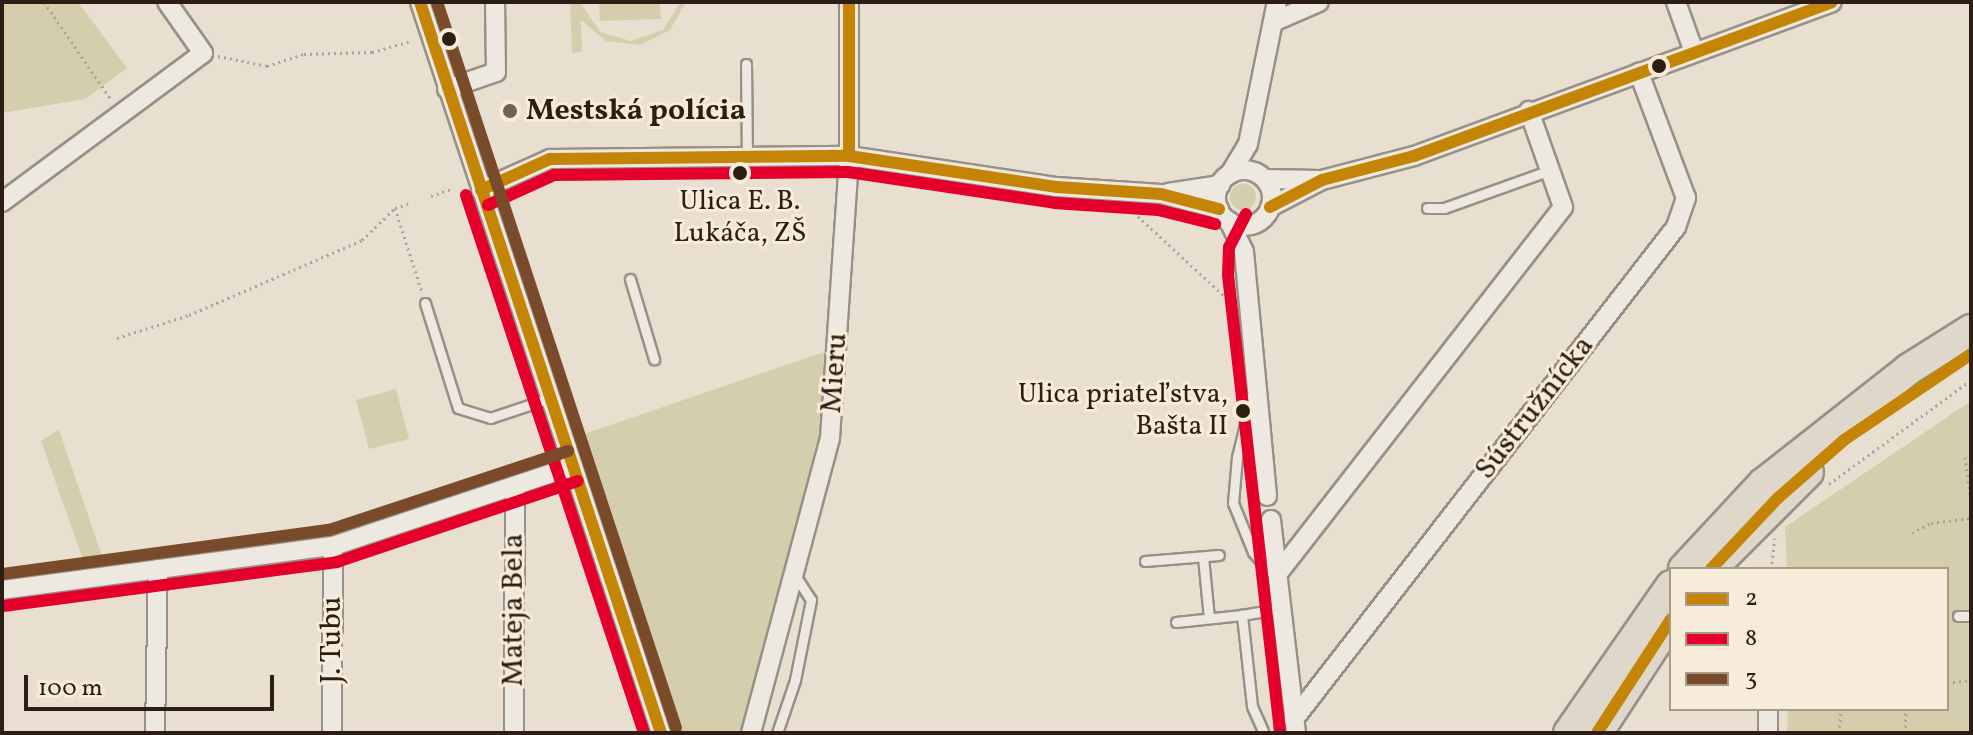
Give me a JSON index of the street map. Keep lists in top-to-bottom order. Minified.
{"streets":{"street":["Mieru","Sústružnícka","Mateja Bela","J. Tubu"]},"places":["Mestská polícia","Ulica E. B. Lukáča, ZŠ","Ulica priateľstva, Bašta II"],"lines":["transit line 2","transit line 3","transit line 8"],"legend":["2","8","3"],"scale_bar":"100 m"}
